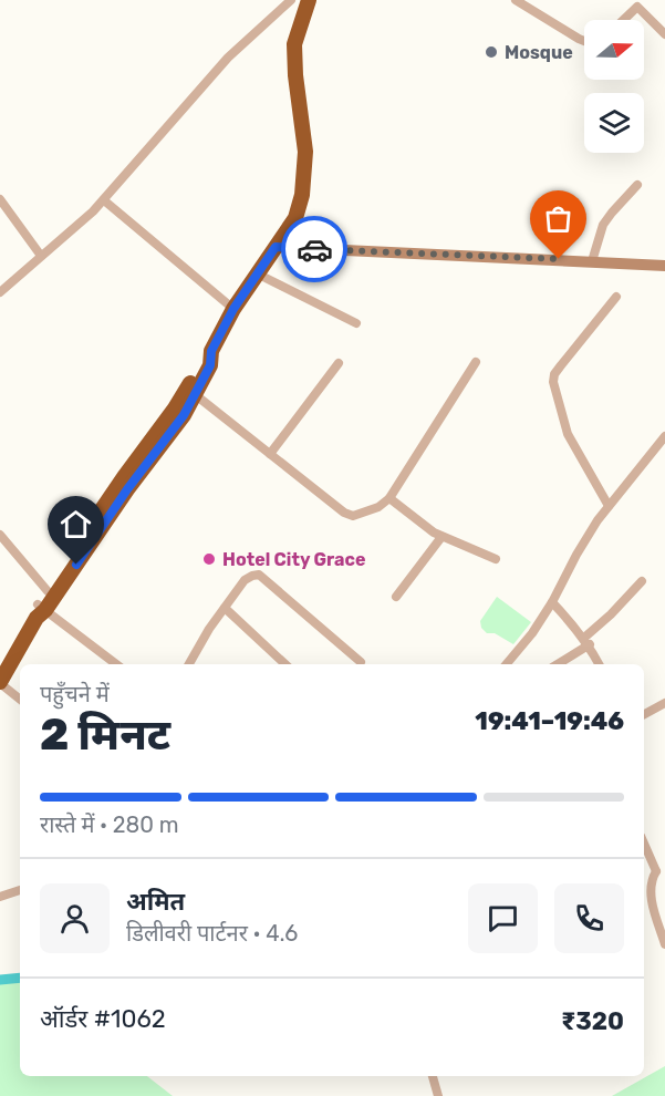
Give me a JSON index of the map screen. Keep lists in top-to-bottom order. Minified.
{"places":["Mosque","Hotel City Grace"],"north":"right","page":{"heading":["2 मिनट","पहुँचने में","19:41–19:46"],"panel":["अमित","डिलीवरी पार्टनर · 4.6","ऑर्डर #1062","₹320"],"bar":"रास्ते में · 280 m"}}
